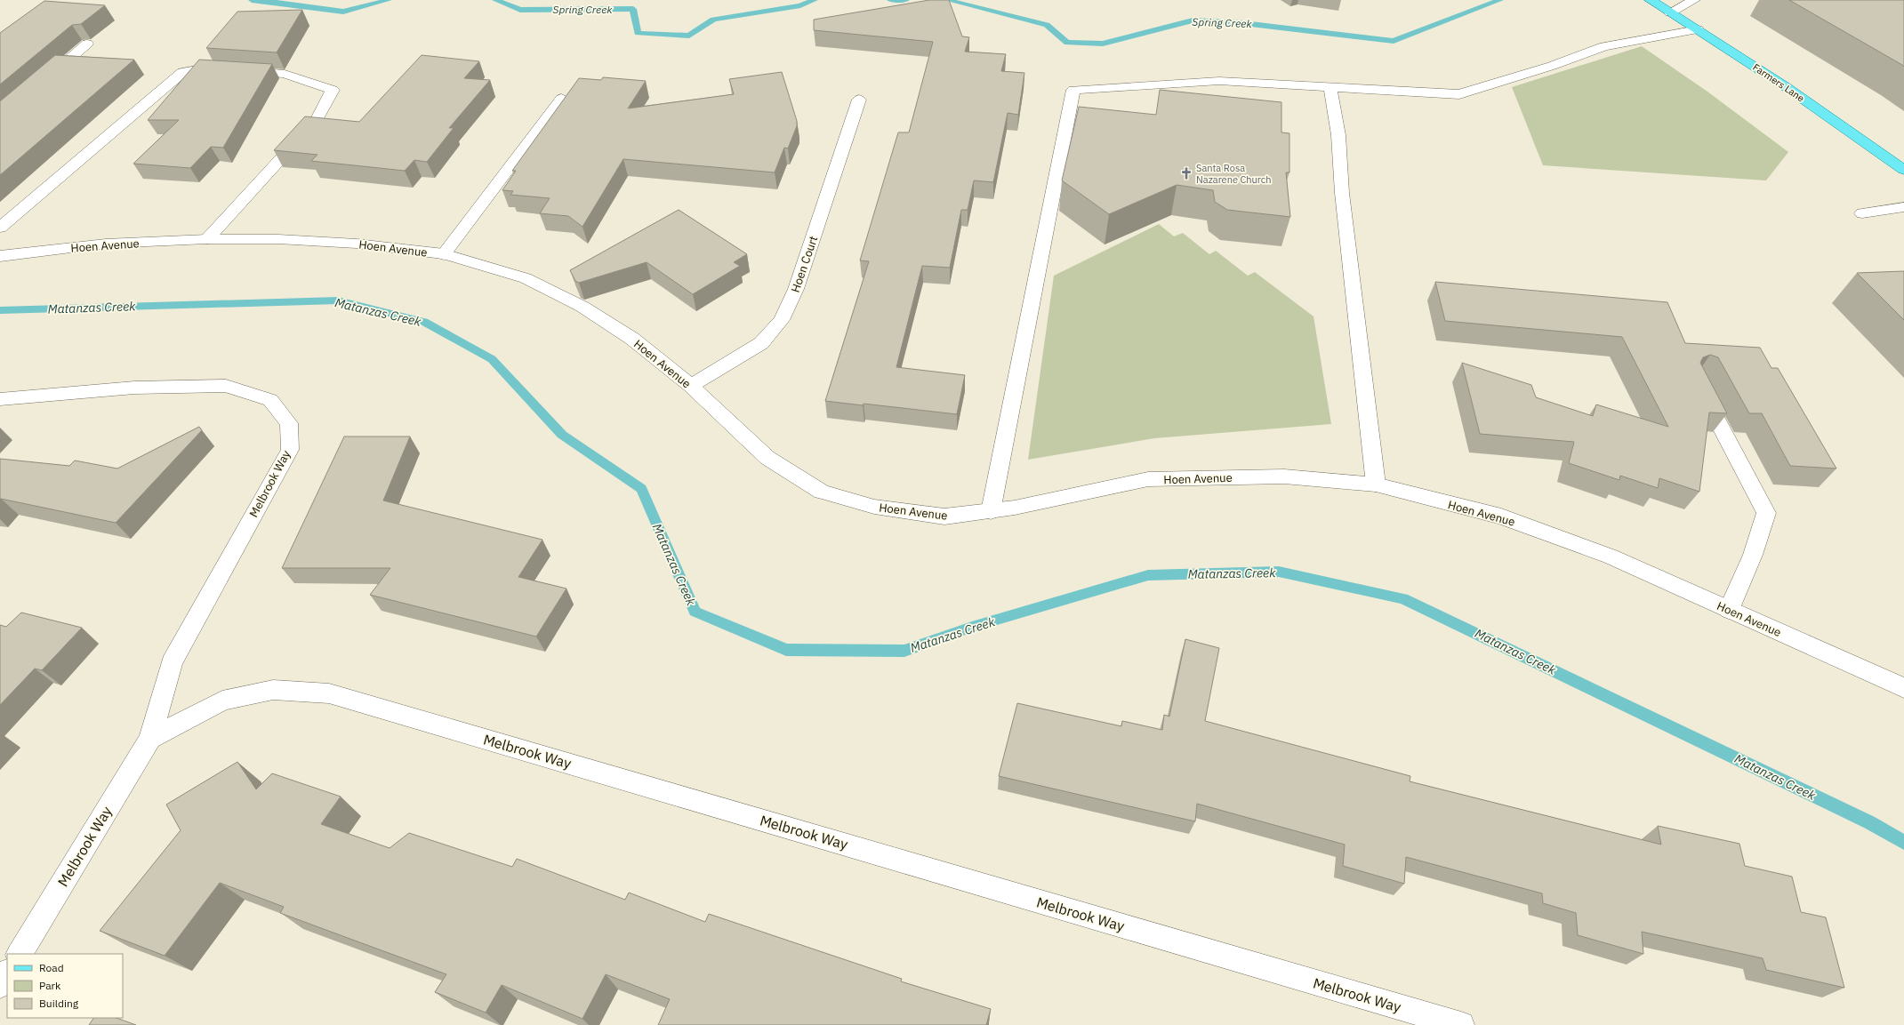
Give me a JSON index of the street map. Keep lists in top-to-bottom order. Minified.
{"streets":{"main road":["Farmers Lane"],"street":["Hoen Avenue","Hoen Court","Melbrook Way"]},"crossings":[["Hoen Avenue","Hoen Court"]],"water":["Spring Creek","Matanzas Creek"],"places":{"church":["Santa Rosa Nazarene Church"]},"legend":["Road","Park","Building"]}
